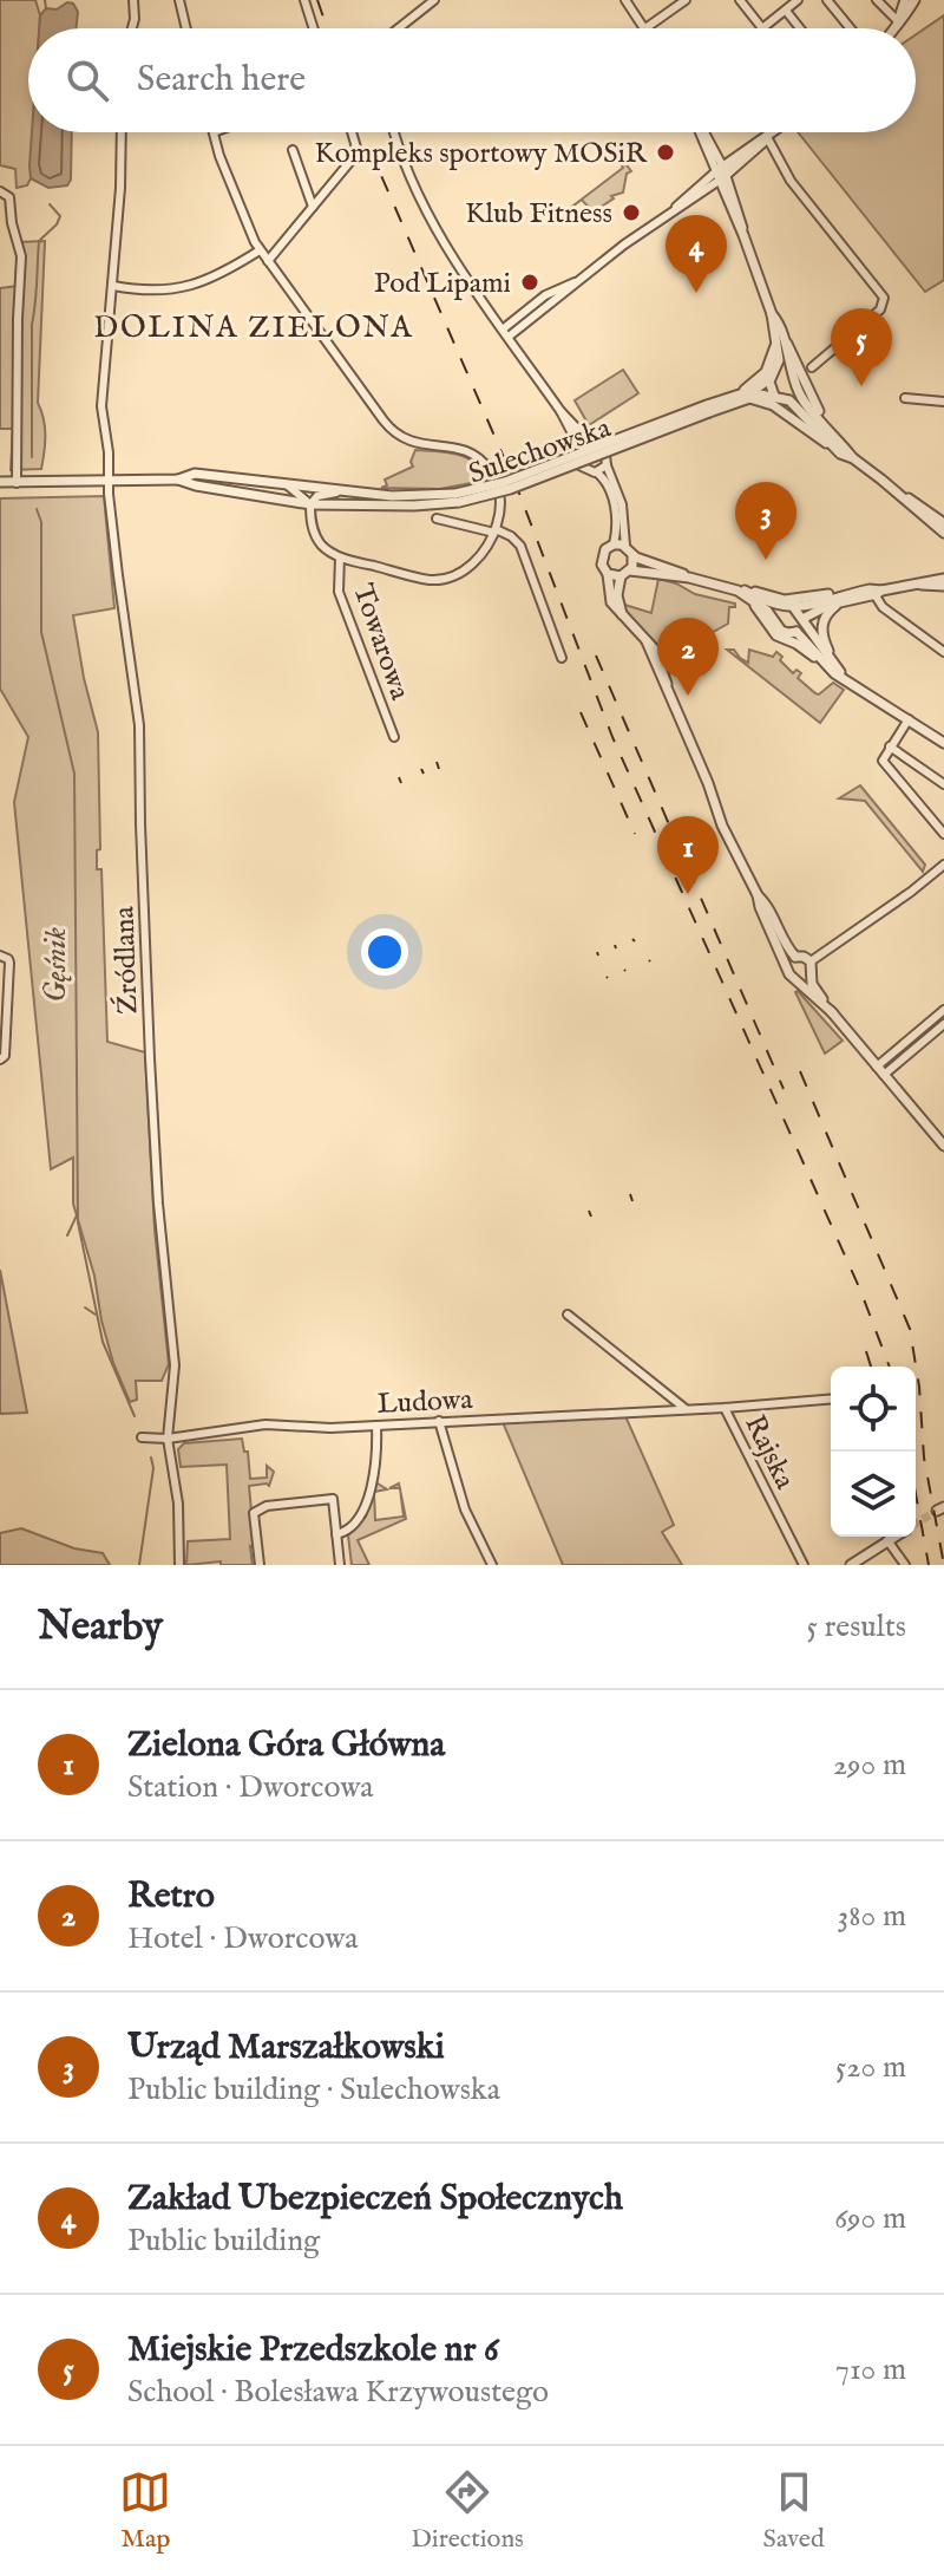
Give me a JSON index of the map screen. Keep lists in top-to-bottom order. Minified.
{"streets":{"street":["Sulechowska","Towarowa","Źródlana","Ludowa","Rajska"]},"crossings":[["Sulechowska","Źródlana"],["Źródlana","Ludowa"],["Ludowa","Rajska"]],"districts":["DOLINA ZIELONA"],"water":["Gęśnik"],"places":["Kompleks sportowy MOSiR","Klub Fitness","Pod Lipami"],"page":{"search":"Search here","pins":["4","5","3","2","1"],"heading":["Nearby","5 results"],"list":[{"mark":"1","name":"Zielona Góra Główna","note":"Station · Dworcowa","value":"290 m"},{"mark":"2","name":"Retro","note":"Hotel · Dworcowa","value":"380 m"},{"mark":"3","name":"Urząd Marszałkowski","note":"Public building · Sulechowska","value":"520 m"},{"mark":"4","name":"Zakład Ubezpieczeń Społecznych","note":"Public building","value":"690 m"},{"mark":"5","name":"Miejskie Przedszkole nr 6","note":"School · Bolesława Krzywoustego","value":"710 m"}],"nav":["Map","Directions","Saved"]}}
